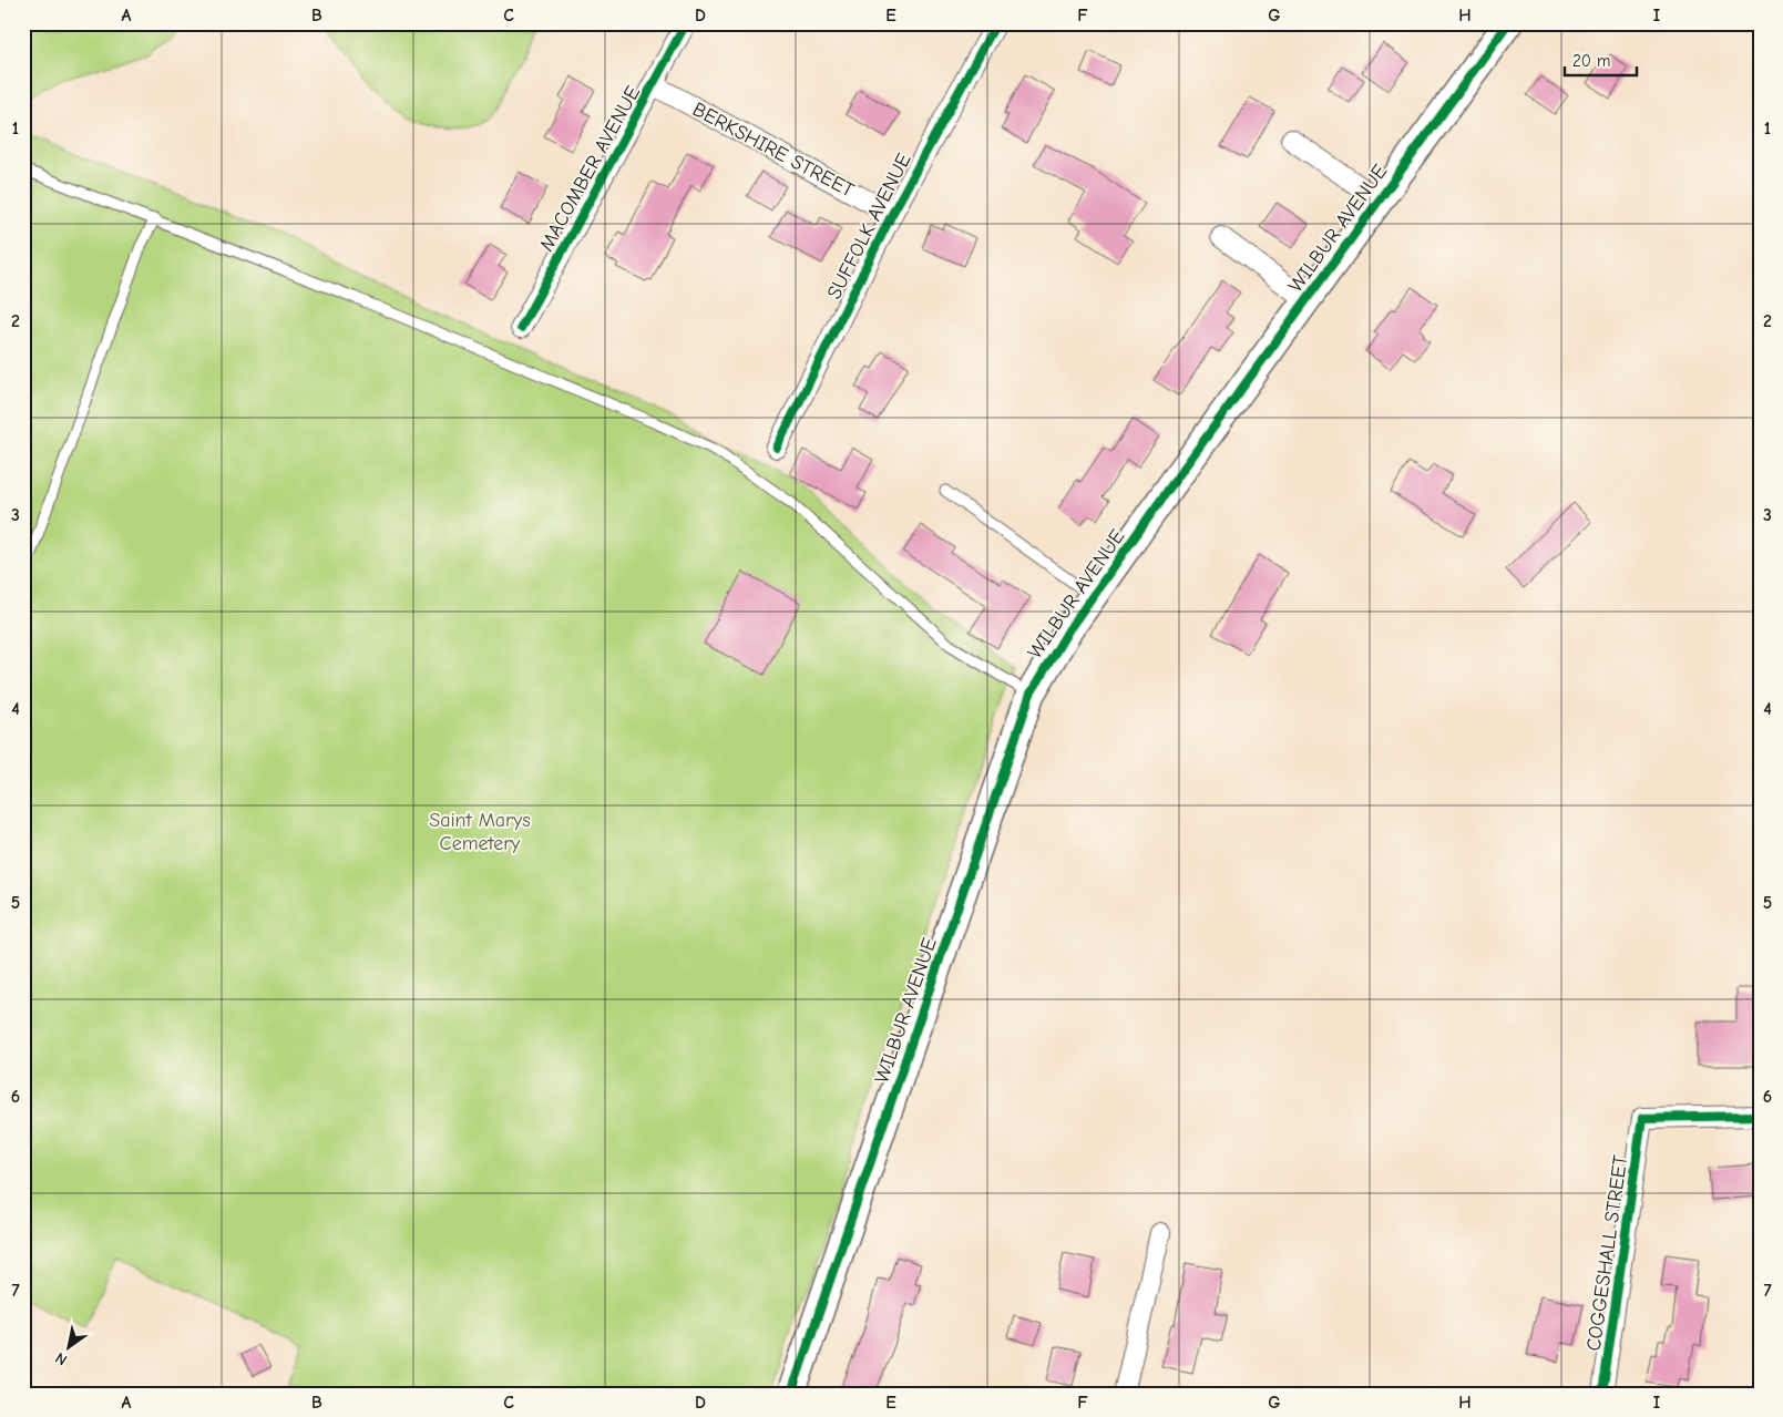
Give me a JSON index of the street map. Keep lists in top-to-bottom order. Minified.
{"streets":{"street":["BERKSHIRE STREET","MACOMBER AVENUE","SUFFOLK AVENUE","WILBUR AVENUE","COGGESHALL STREET"]},"crossings":[["BERKSHIRE STREET","MACOMBER AVENUE"],["BERKSHIRE STREET","SUFFOLK AVENUE"]],"parks":["Saint Marys Cemetery"],"scale_bar":"20 m","north":"bottom left","grid":{"columns":["A","B","C","D","E","F","G","H","I"],"rows":["1","2","3","4","5","6","7"]}}
